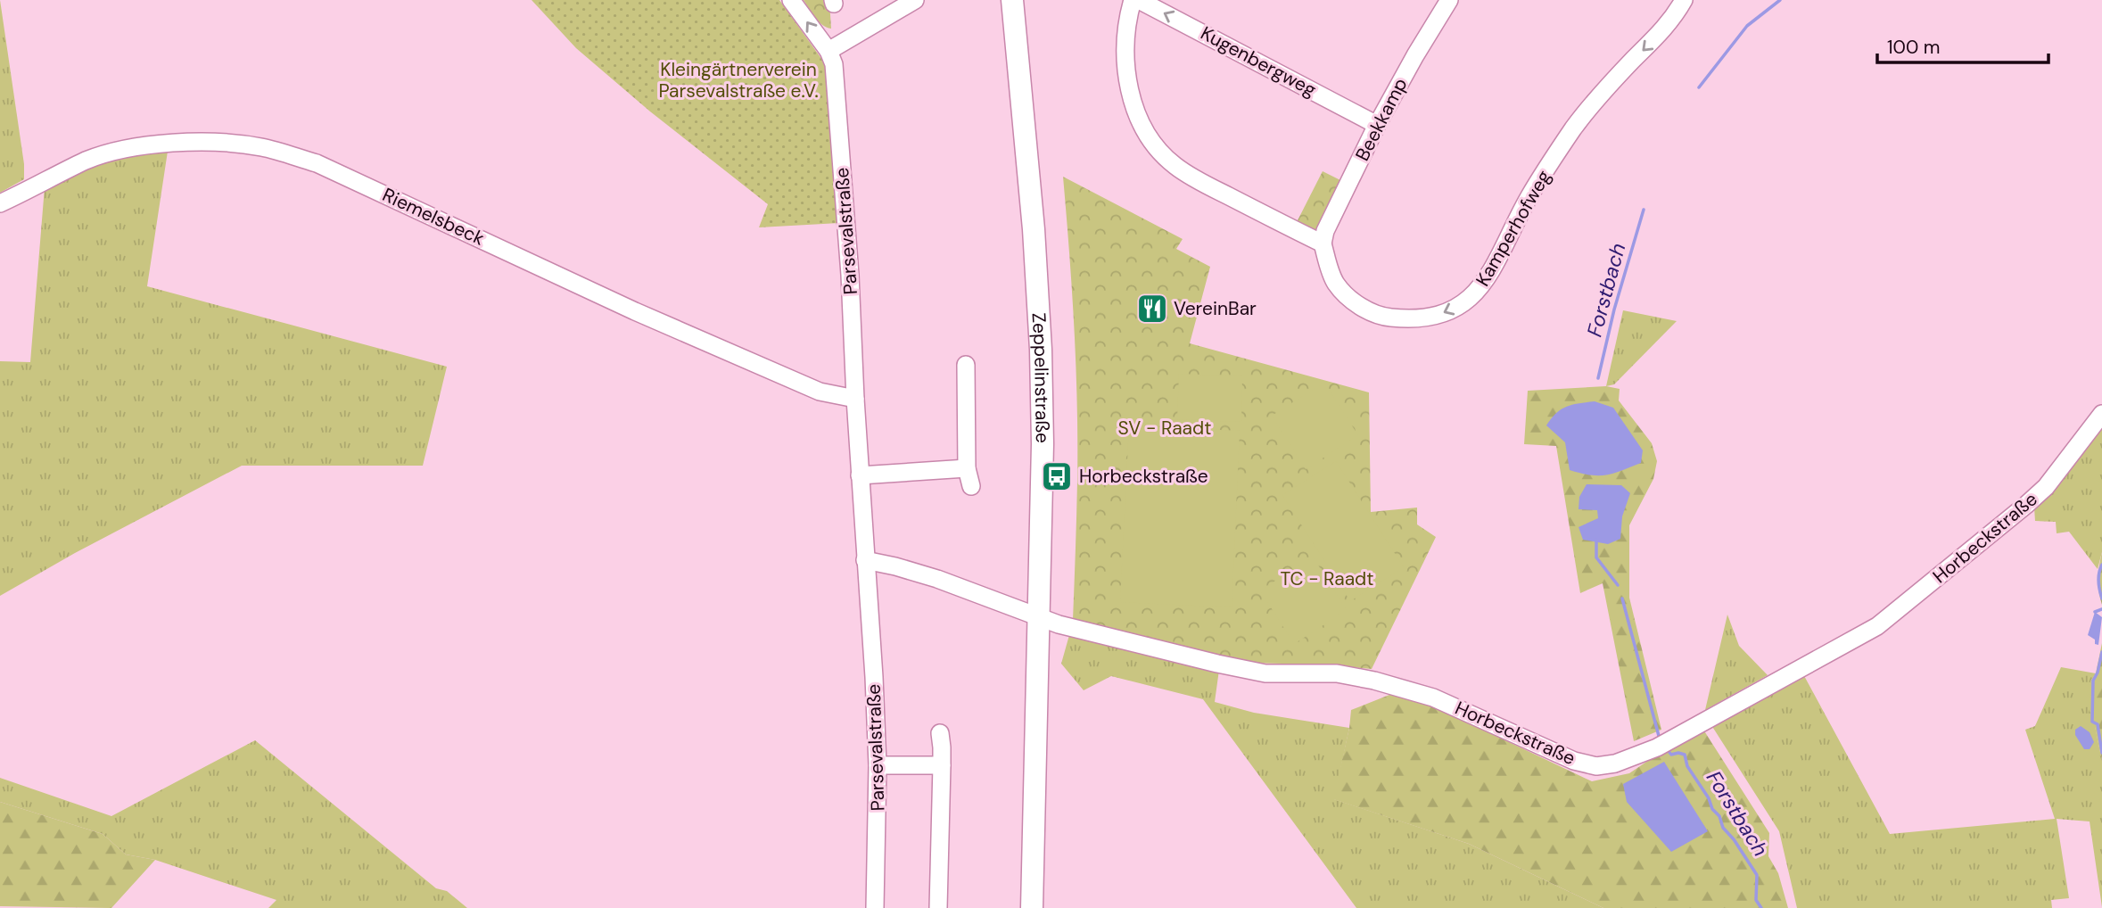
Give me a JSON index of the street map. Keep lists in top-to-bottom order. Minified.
{"streets":{"main road":["Zeppelinstraße"],"street":["Kugenbergweg","Beekkamp","Riemelsbeck","Kamperhofweg","Parsevalstraße","Horbeckstraße"]},"crossings":[["Kugenbergweg","Beekkamp"],["Beekkamp","Kamperhofweg"],["Riemelsbeck","Parsevalstraße"],["Parsevalstraße","Horbeckstraße"],["Zeppelinstraße","Horbeckstraße"]],"one_way":["Kugenbergweg"],"water":["Forstbach"],"parks":["Kleingärtnerverein Parsevalstraße e.V.","SV - Raadt","TC - Raadt"],"places":{"restaurant":["VereinBar"],"bus stop":["Horbeckstraße"]},"scale_bar":"100 m"}
